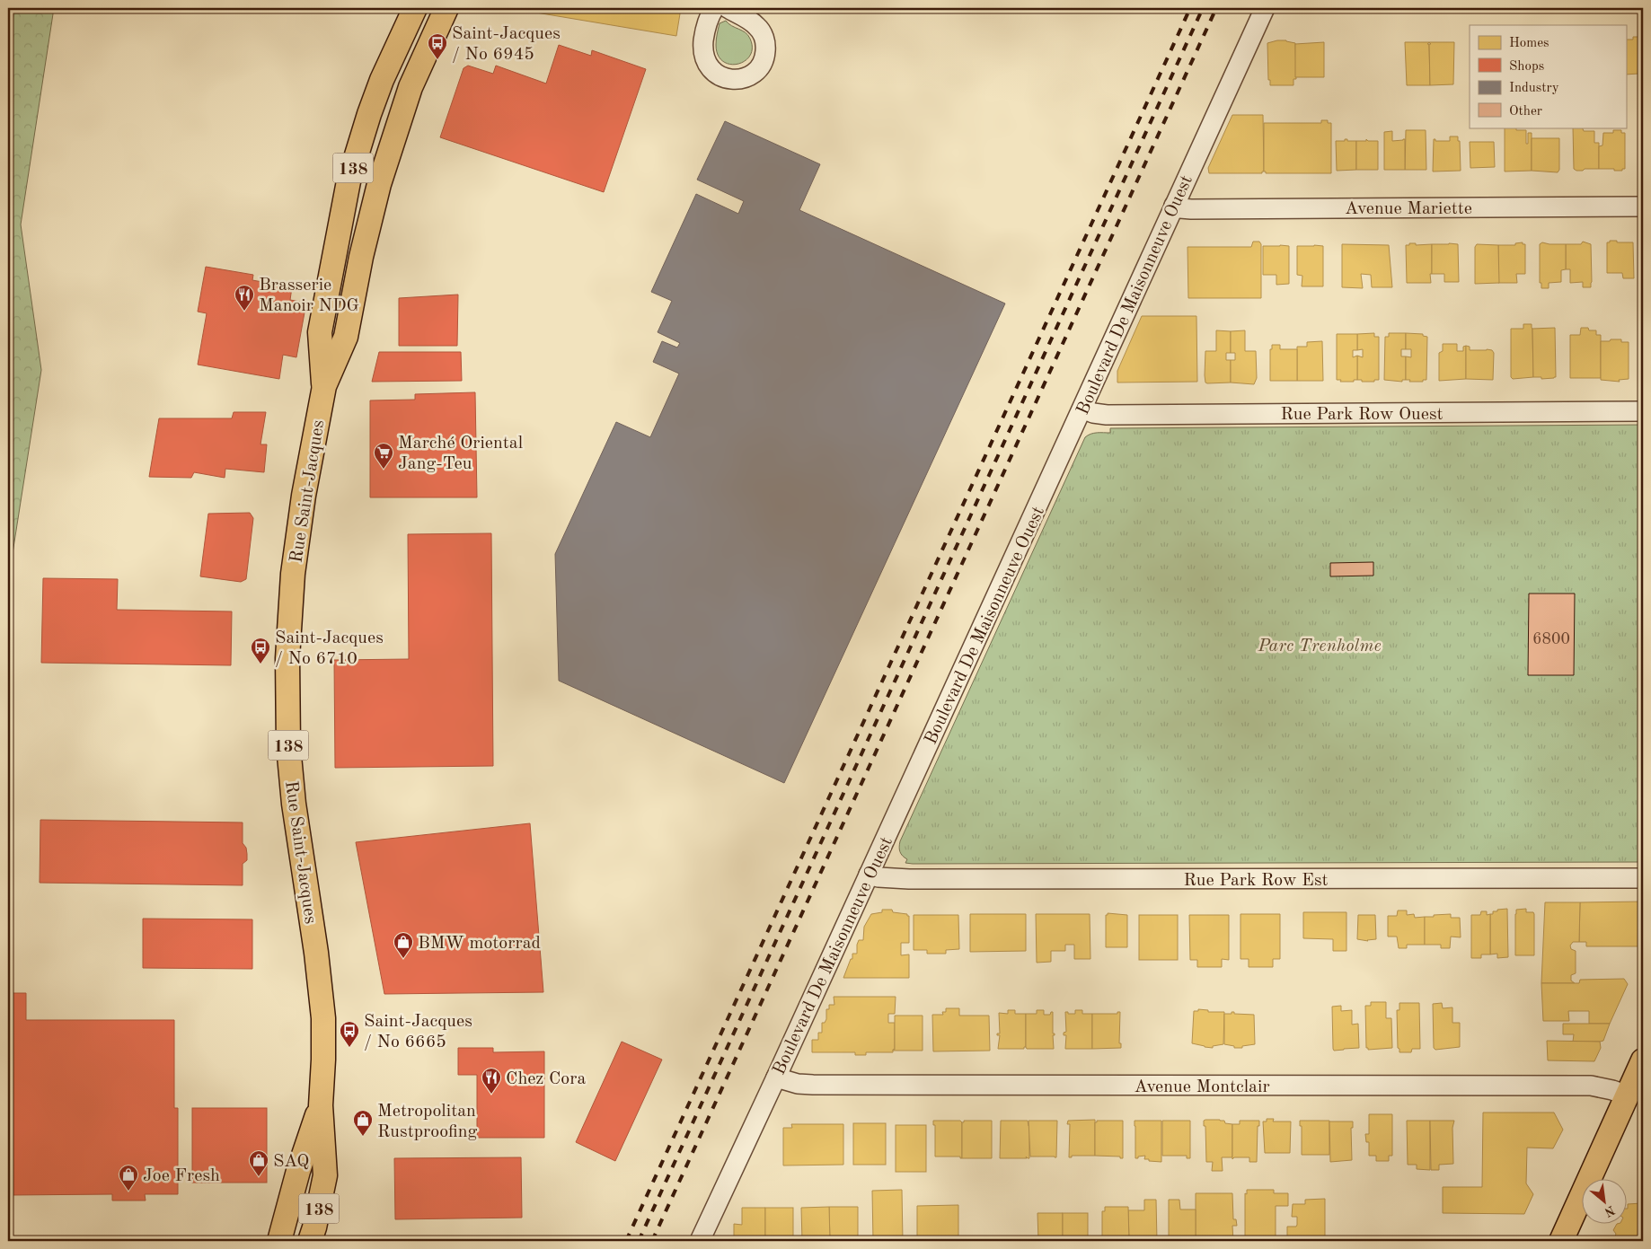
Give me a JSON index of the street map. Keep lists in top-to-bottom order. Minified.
{"streets":{"main road":["138","Rue Saint-Jacques"],"street":["Avenue Mariette","Boulevard De Maisonneuve Ouest","Rue Park Row Ouest","Rue Park Row Est","Avenue Montclair"]},"crossings":[["Avenue Mariette","Boulevard De Maisonneuve Ouest"],["Boulevard De Maisonneuve Ouest","Rue Park Row Ouest"],["Boulevard De Maisonneuve Ouest","Rue Park Row Est"],["Boulevard De Maisonneuve Ouest","Avenue Montclair"]],"parks":["Parc Trenholme"],"places":{"bus stop":["Saint-Jacques / No 6945","Saint-Jacques / No 6710","Saint-Jacques / No 6665"],"restaurant":["Brasserie Manoir NDG","Chez Cora"],"supermarket":["Marché Oriental Jang-Teu"],"shop":["BMW motorrad","Metropolitan Rustproofing","SAQ","Joe Fresh"]},"house_numbers":["6800"],"legend":["Homes","Shops","Industry","Other"],"north":"bottom right"}
